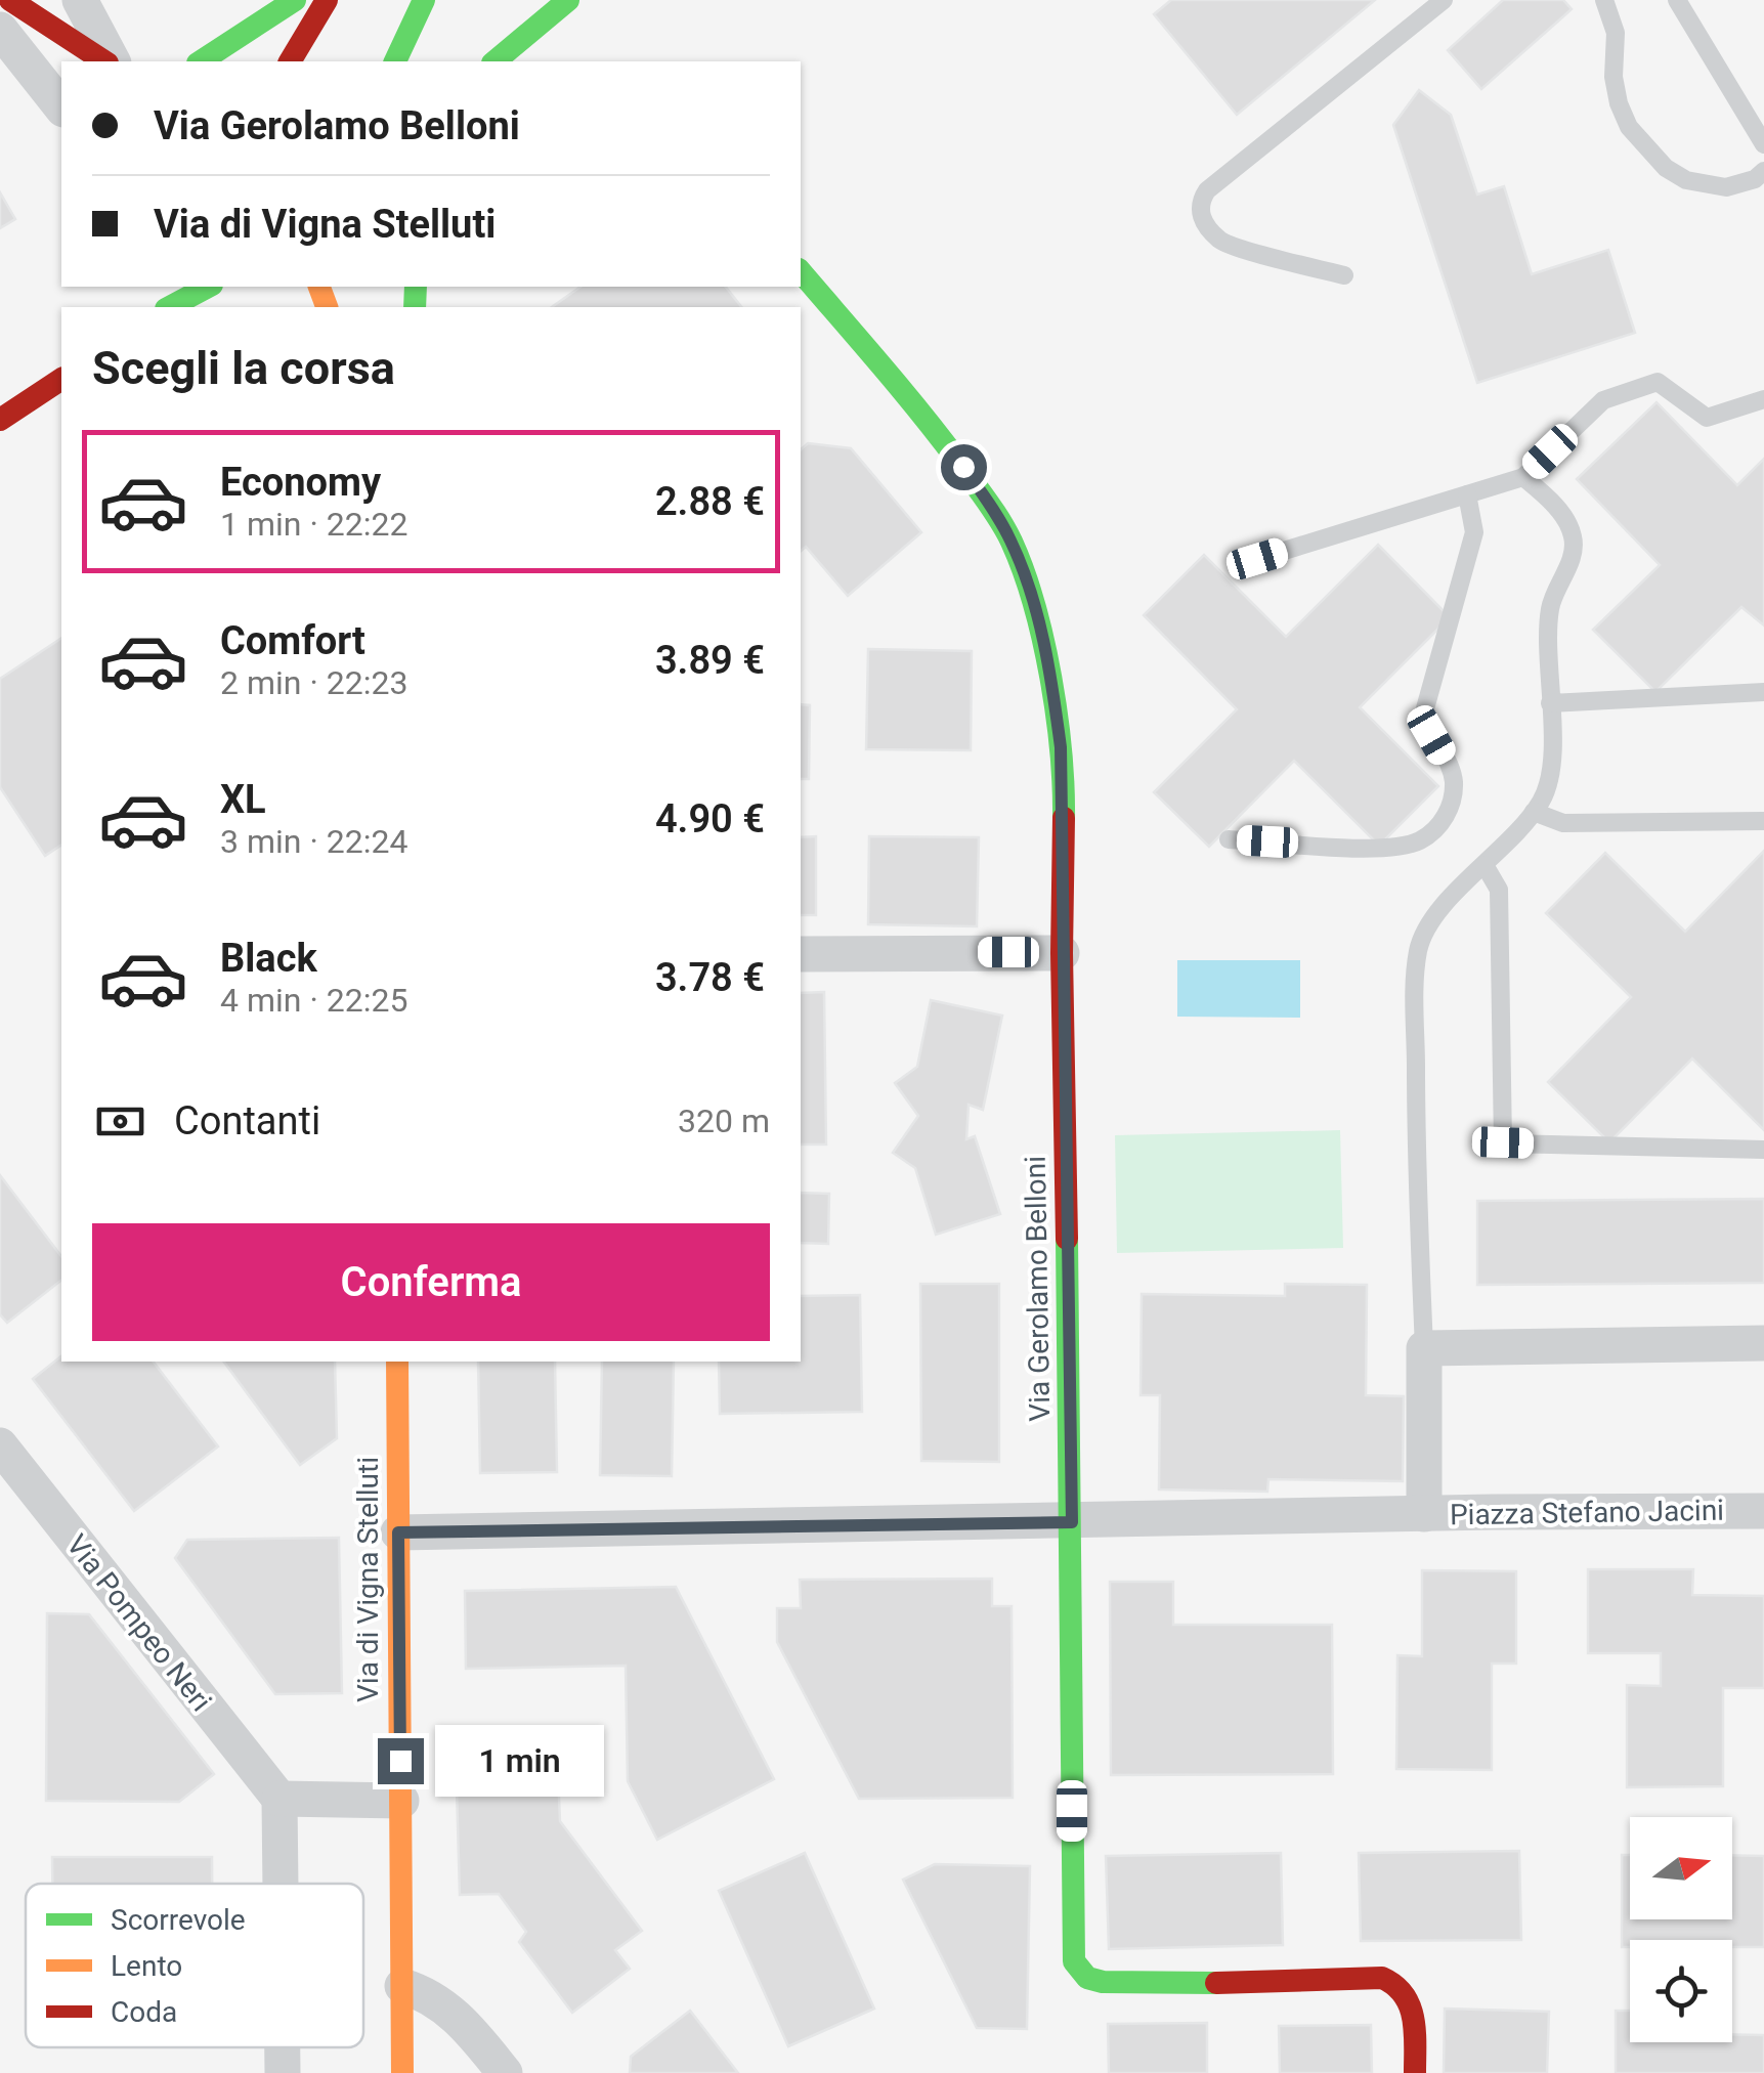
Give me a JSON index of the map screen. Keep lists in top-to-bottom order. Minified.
{"streets":{"street":["Via Gerolamo Belloni","Piazza Stefano Jacini","Via di Vigna Stelluti","Via Pompeo Neri"]},"legend":["Scorrevole","Lento","Coda"],"north":"right","page":{"banner":["Via Gerolamo Belloni","Via di Vigna Stelluti"],"heading":"Scegli la corsa","list":[{"name":"Economy","note":"1 min · 22:22","value":"2.88 €"},{"name":"Comfort","note":"2 min · 22:23","value":"3.89 €"},{"name":"XL","note":"3 min · 22:24","value":"4.90 €"},{"name":"Black","note":"4 min · 22:25","value":"3.78 €"}],"pay":["Contanti","320 m"],"buttons":"Conferma","bubble":"1 min"}}
